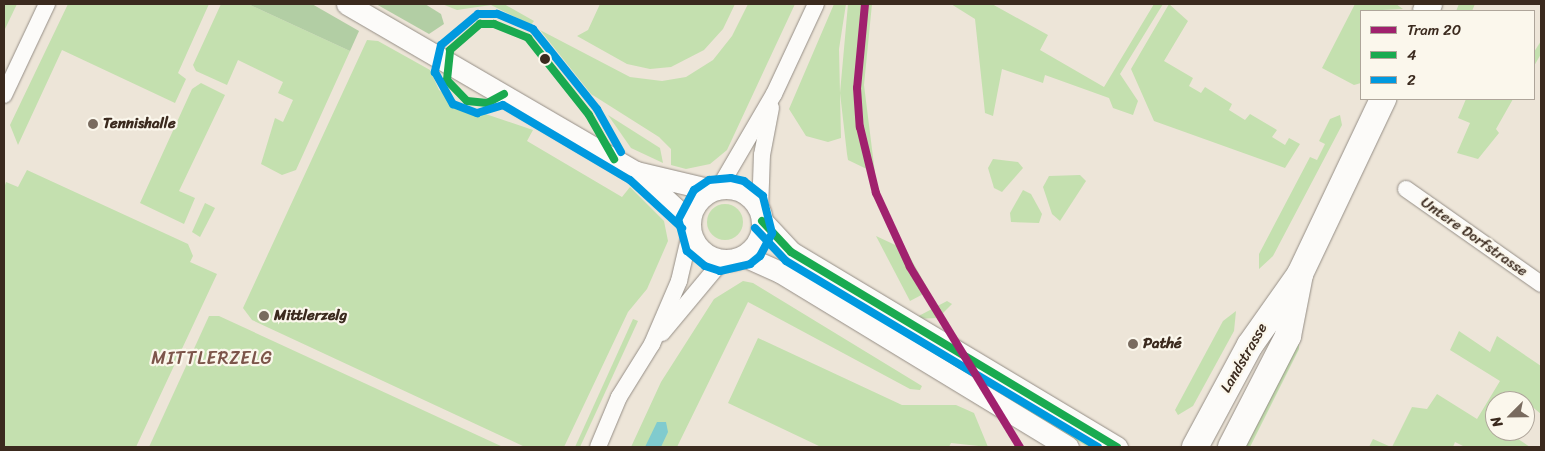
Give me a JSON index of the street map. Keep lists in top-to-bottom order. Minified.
{"streets":{"main road":["Landstrasse"],"street":["Untere Dorfstrasse"]},"districts":["MITTLERZELG"],"places":["Tennishalle","Mittlerzelg","Pathé"],"lines":["tram line 20","transit line 2","transit line 4"],"legend":["Tram 20","4","2"],"north":"bottom left"}
